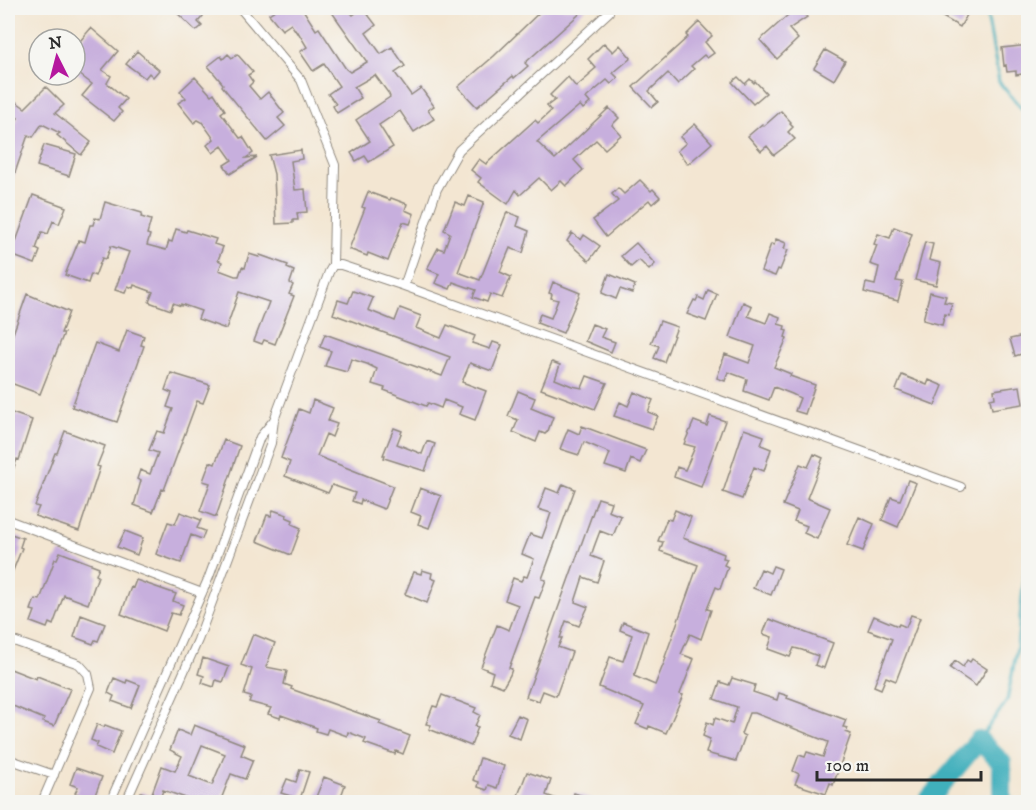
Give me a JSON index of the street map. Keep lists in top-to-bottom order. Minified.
{"scale_bar":"100 m","north":"top"}
